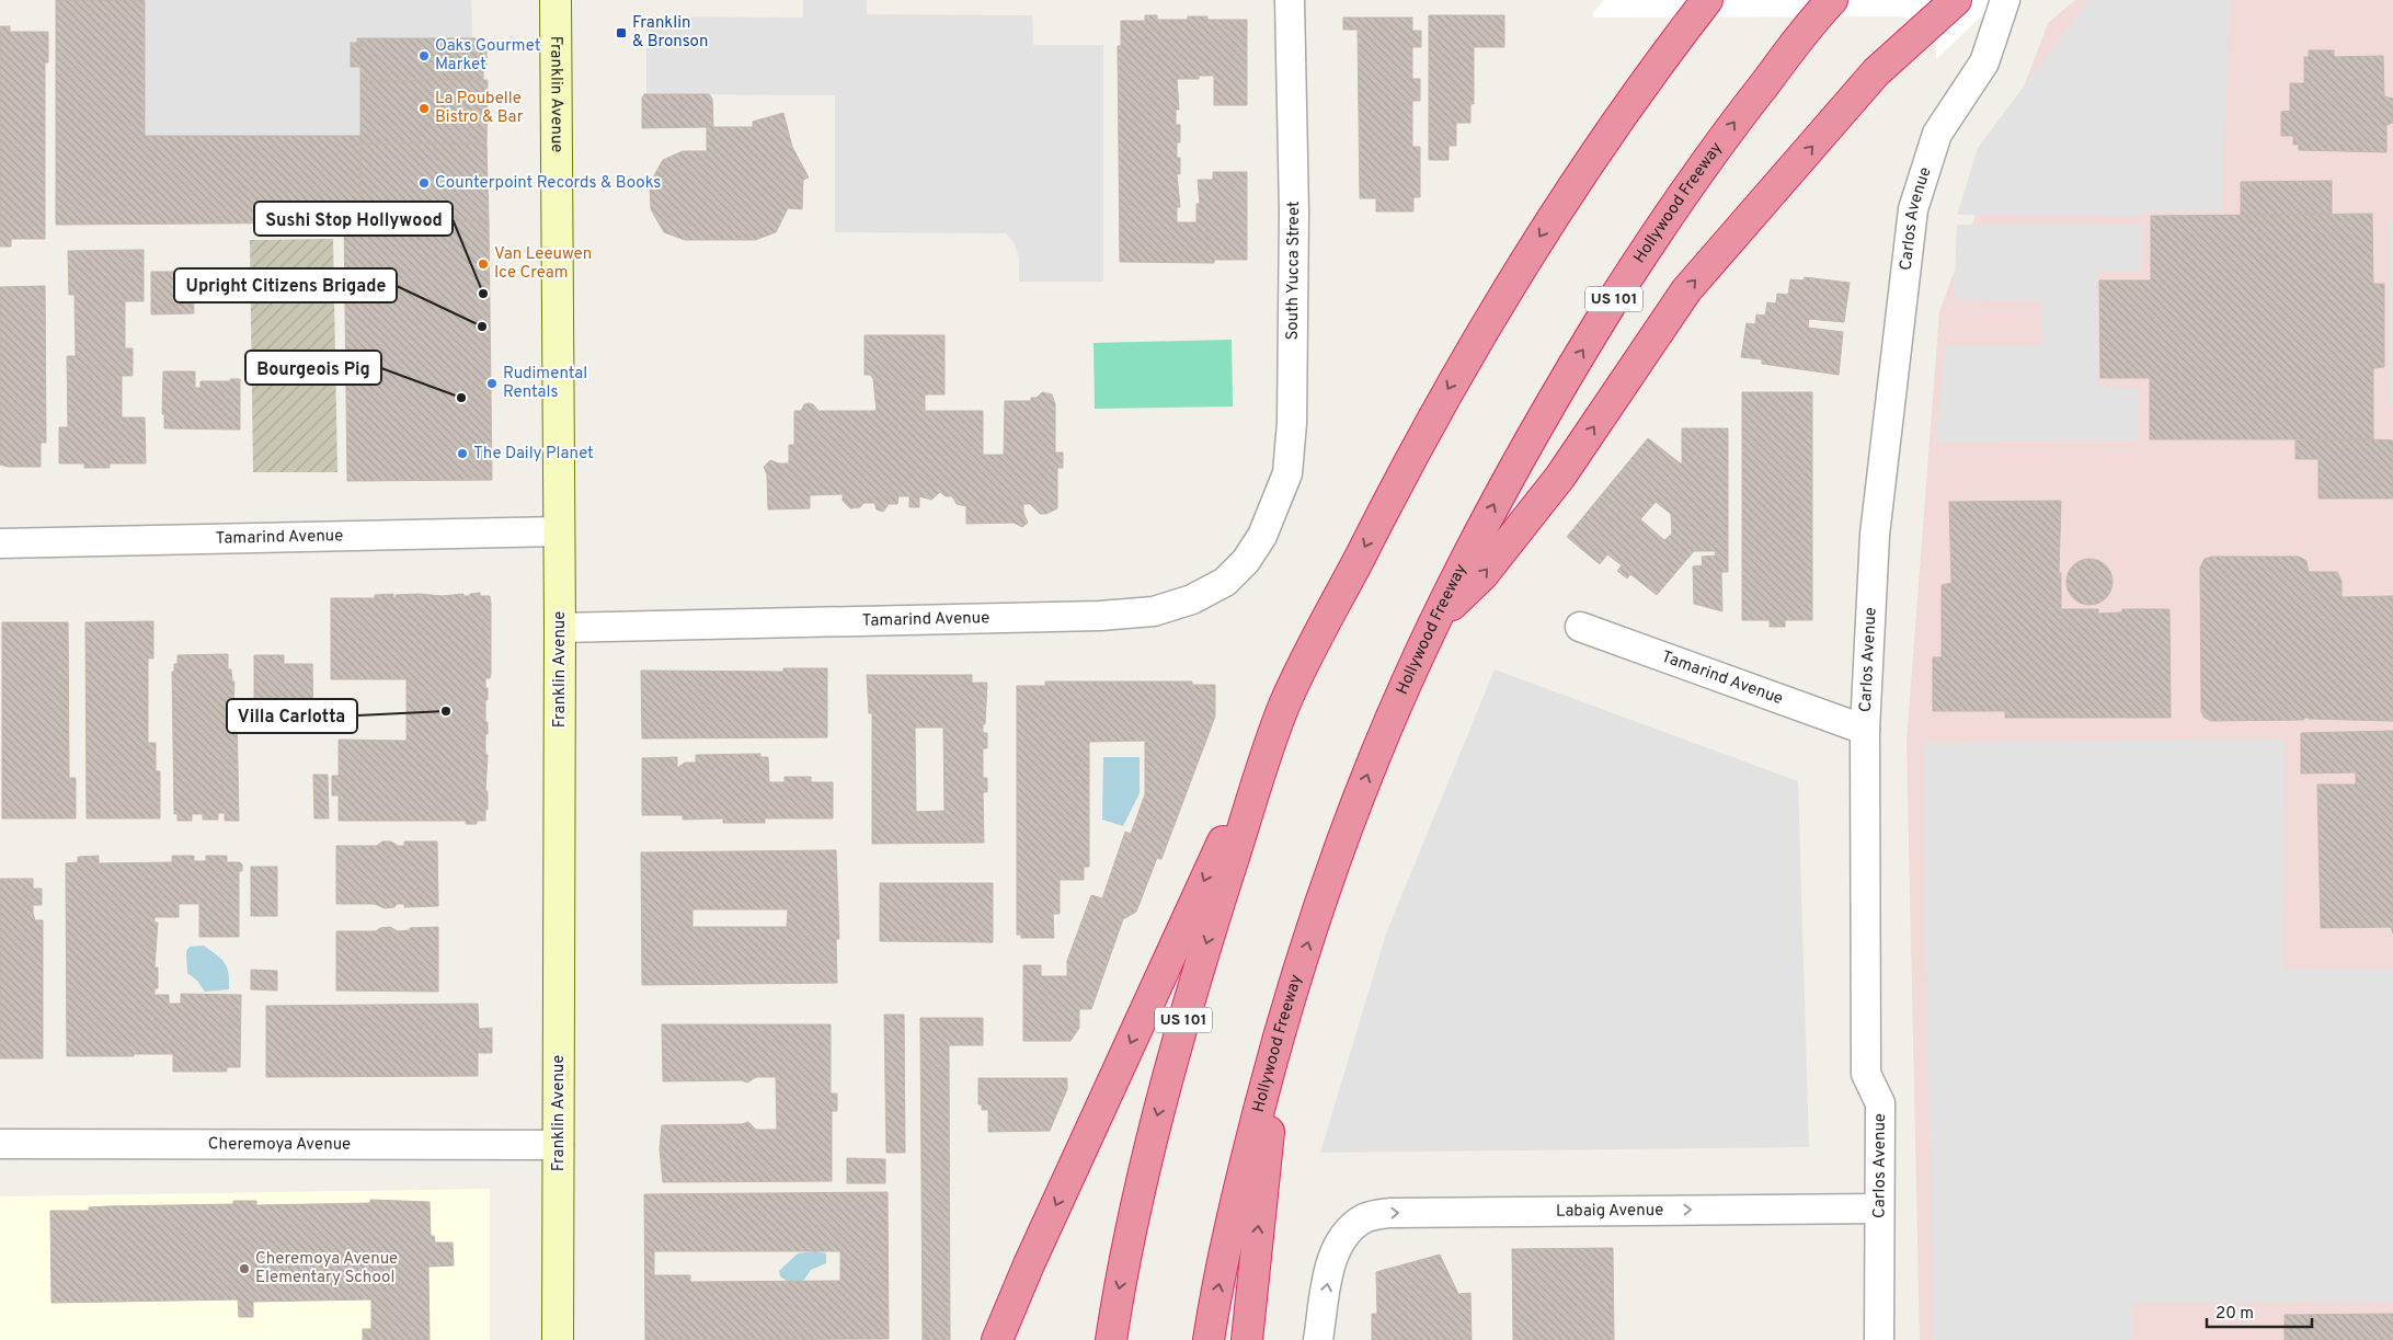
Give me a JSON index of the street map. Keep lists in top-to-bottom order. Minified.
{"streets":{"highway":["Hollywood Freeway","US 101"],"main road":["Franklin Avenue"],"street":["Carlos Avenue","South Yucca Street","Tamarind Avenue","Cheremoya Avenue","Labaig Avenue"]},"crossings":[["Franklin Avenue","Tamarind Avenue"],["Franklin Avenue","Cheremoya Avenue"],["Carlos Avenue","Tamarind Avenue"],["Carlos Avenue","Labaig Avenue"],["South Yucca Street","Tamarind Avenue"]],"one_way":["Labaig Avenue"],"places":{"transit":["Franklin & Bronson"],"other":["Oaks Gourmet Market","La Poubelle Bistro & Bar","Counterpoint Records & Books","Van Leeuwen Ice Cream","Sushi Stop Hollywood","Upright Citizens Brigade","Rudimental Rentals","Bourgeois Pig","The Daily Planet","Villa Carlotta","Cheremoya Avenue Elementary School"]},"scale_bar":"20 m"}
